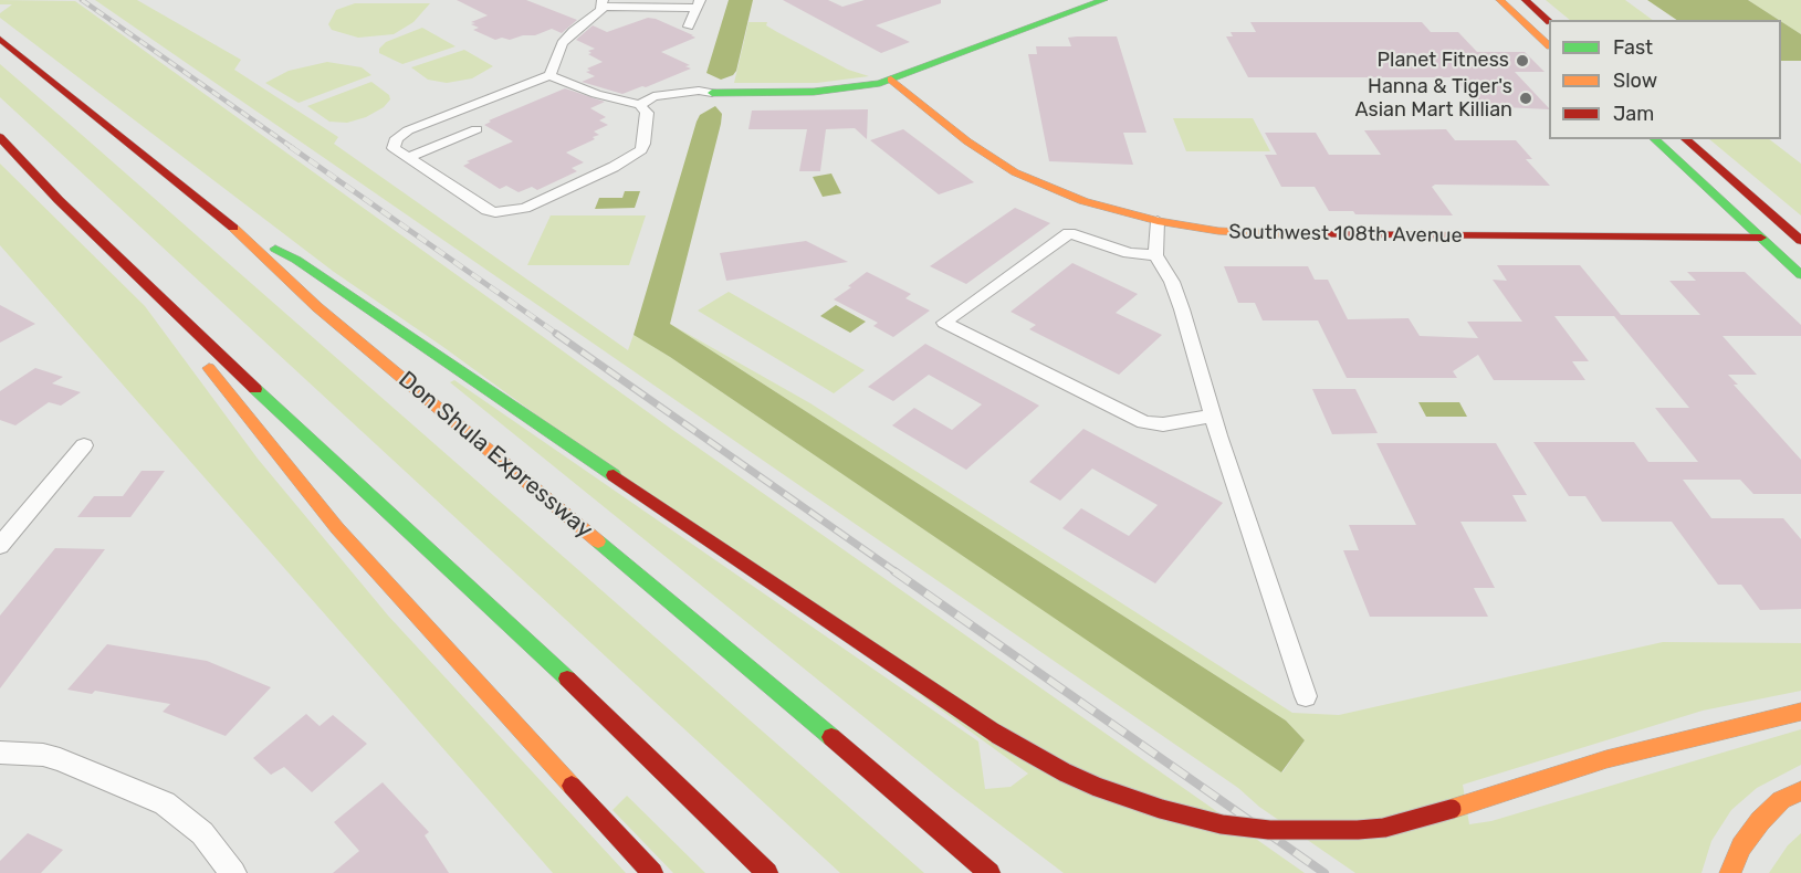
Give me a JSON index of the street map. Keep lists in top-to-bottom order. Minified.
{"streets":{"main road":["Southwest 108th Avenue","Don Shula Expressway"]},"places":["Planet Fitness","Hanna & Tiger's Asian Mart Killian"],"legend":["Fast","Slow","Jam"]}
